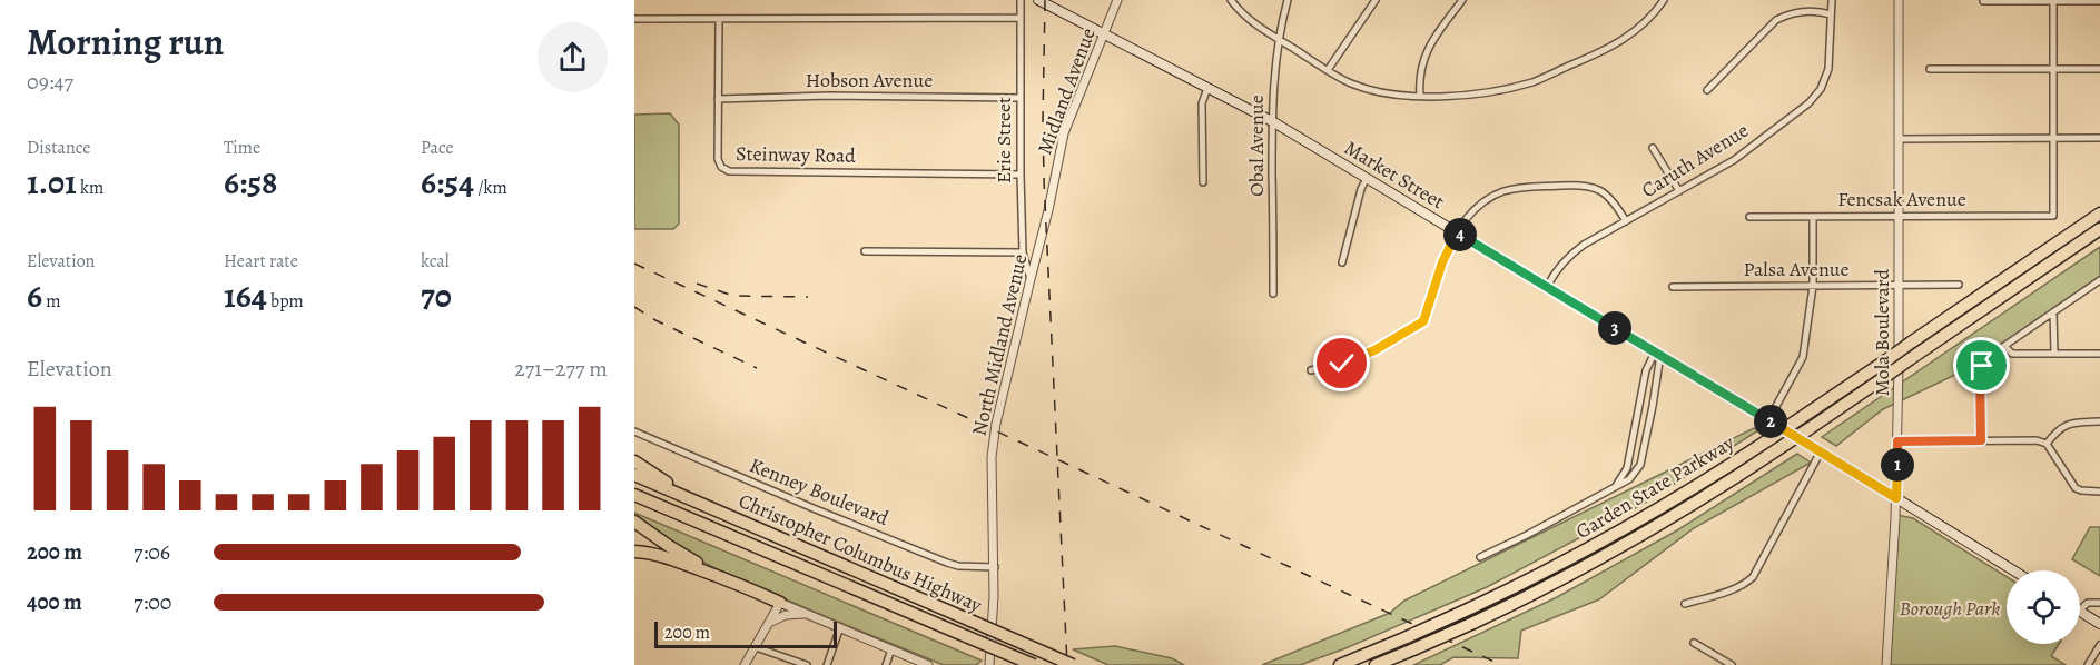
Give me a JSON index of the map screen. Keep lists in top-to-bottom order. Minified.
{"streets":{"highway":["Garden State Parkway","Christopher Columbus Highway"],"main road":["Market Street"],"street":["Hobson Avenue","Midland Avenue","Erie Street","Obal Avenue","Steinway Road","Caruth Avenue","Fencsak Avenue","Palsa Avenue","Mola Boulevard","North Midland Avenue","Kenney Boulevard"]},"crossings":[["Hobson Avenue","Erie Street"],["Hobson Avenue","Steinway Road"],["Midland Avenue","Market Street"],["Midland Avenue","North Midland Avenue"],["Erie Street","Steinway Road"],["Erie Street","North Midland Avenue"],["Obal Avenue","Market Street"],["Caruth Avenue","Market Street"],["Market Street","Mola Boulevard"],["Fencsak Avenue","Mola Boulevard"],["Palsa Avenue","Mola Boulevard"],["North Midland Avenue","Kenney Boulevard"]],"parks":["Borough Park"],"scale_bar":"200 m","page":{"heading":["Morning run","09:47"],"stats":[["Distance","1.01 km"],["Time","6:58"],["Pace","6:54 /km"],["Elevation","6 m"],["Heart rate","164 bpm"],["kcal","70"]],"pins":["4","3","2","1"],"chart":["Elevation","271–277 m"],"list":[{"name":"200 m","note":"7:06"},{"name":"400 m","note":"7:00"}],"scale":"200 m"}}
